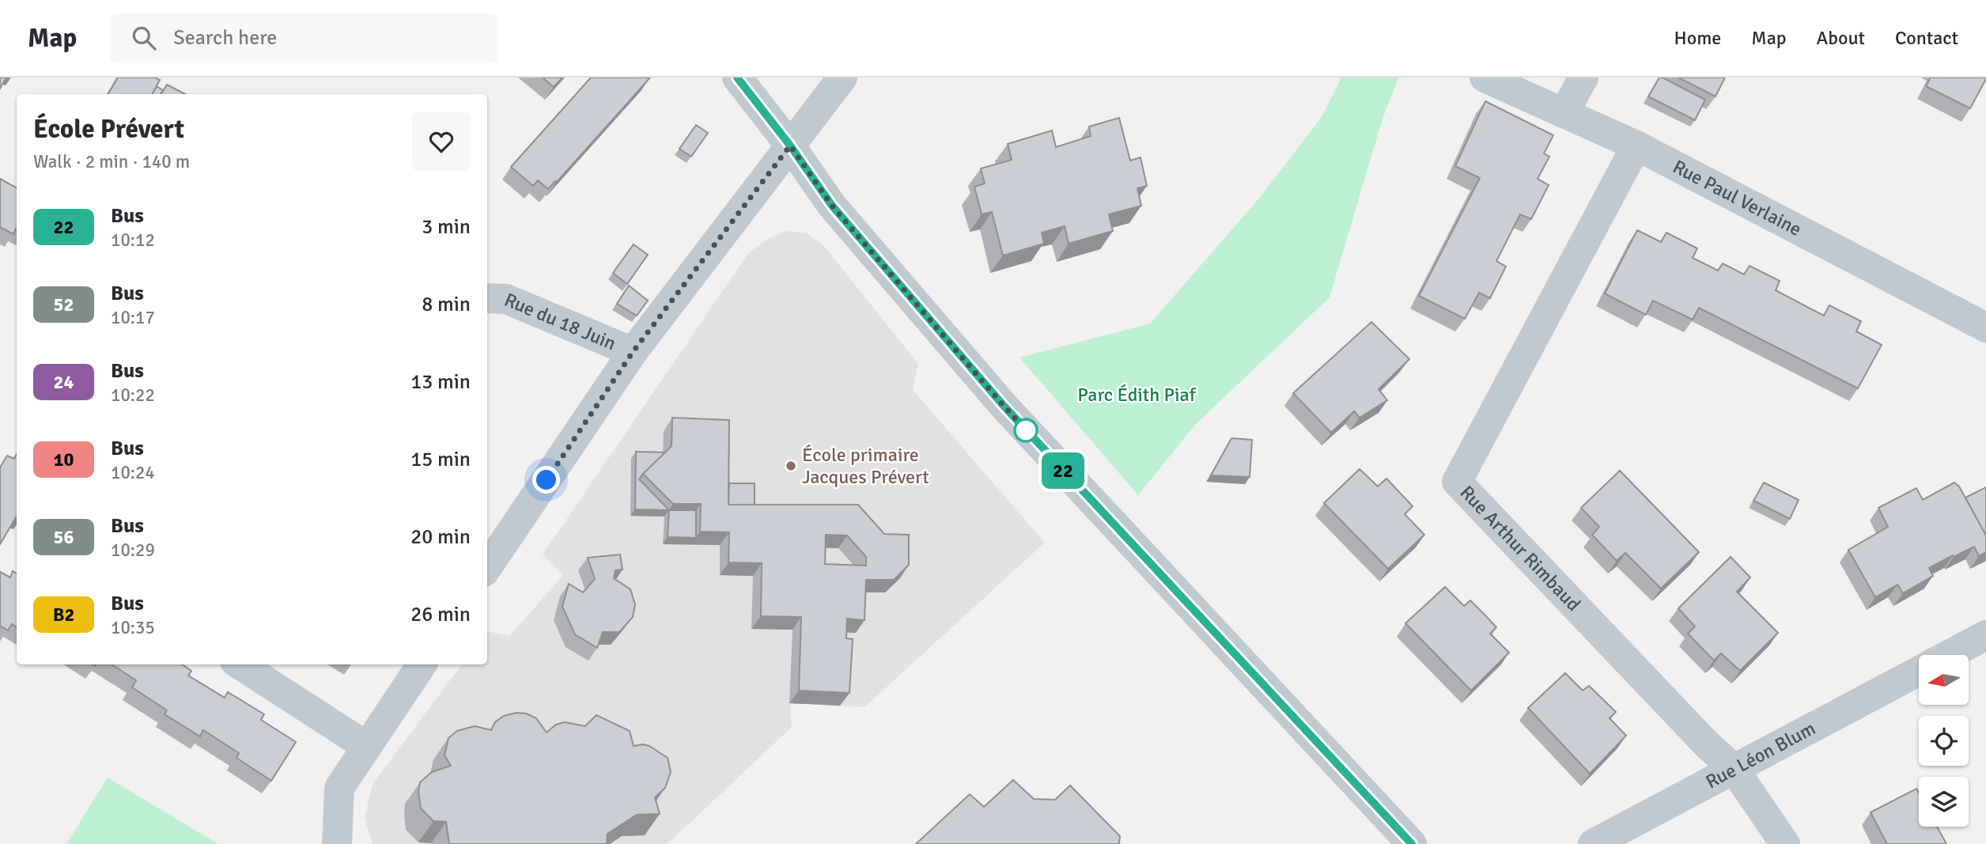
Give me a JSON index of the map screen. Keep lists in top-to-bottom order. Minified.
{"streets":{"street":["Rue Paul Verlaine","Rue du 18 Juin","Rue Arthur Rimbaud","Rue Léon Blum"]},"crossings":[["Rue Paul Verlaine","Rue Arthur Rimbaud"],["Rue Arthur Rimbaud","Rue Léon Blum"]],"parks":["Parc Édith Piaf"],"places":["École primaire Jacques Prévert"],"lines":["bus line 22"],"north":"left","page":{"header":"Map","search":"Search here","nav":["Home","Map","About","Contact"],"on_map":"22","heading":["École Prévert","Walk · 2 min · 140 m"],"list":[{"mark":"22","name":"Bus","note":"10:12","value":"3 min"},{"mark":"52","name":"Bus","note":"10:17","value":"8 min"},{"mark":"24","name":"Bus","note":"10:22","value":"13 min"},{"mark":"10","name":"Bus","note":"10:24","value":"15 min"},{"mark":"56","name":"Bus","note":"10:29","value":"20 min"},{"mark":"B2","name":"Bus","note":"10:35","value":"26 min"}]}}
